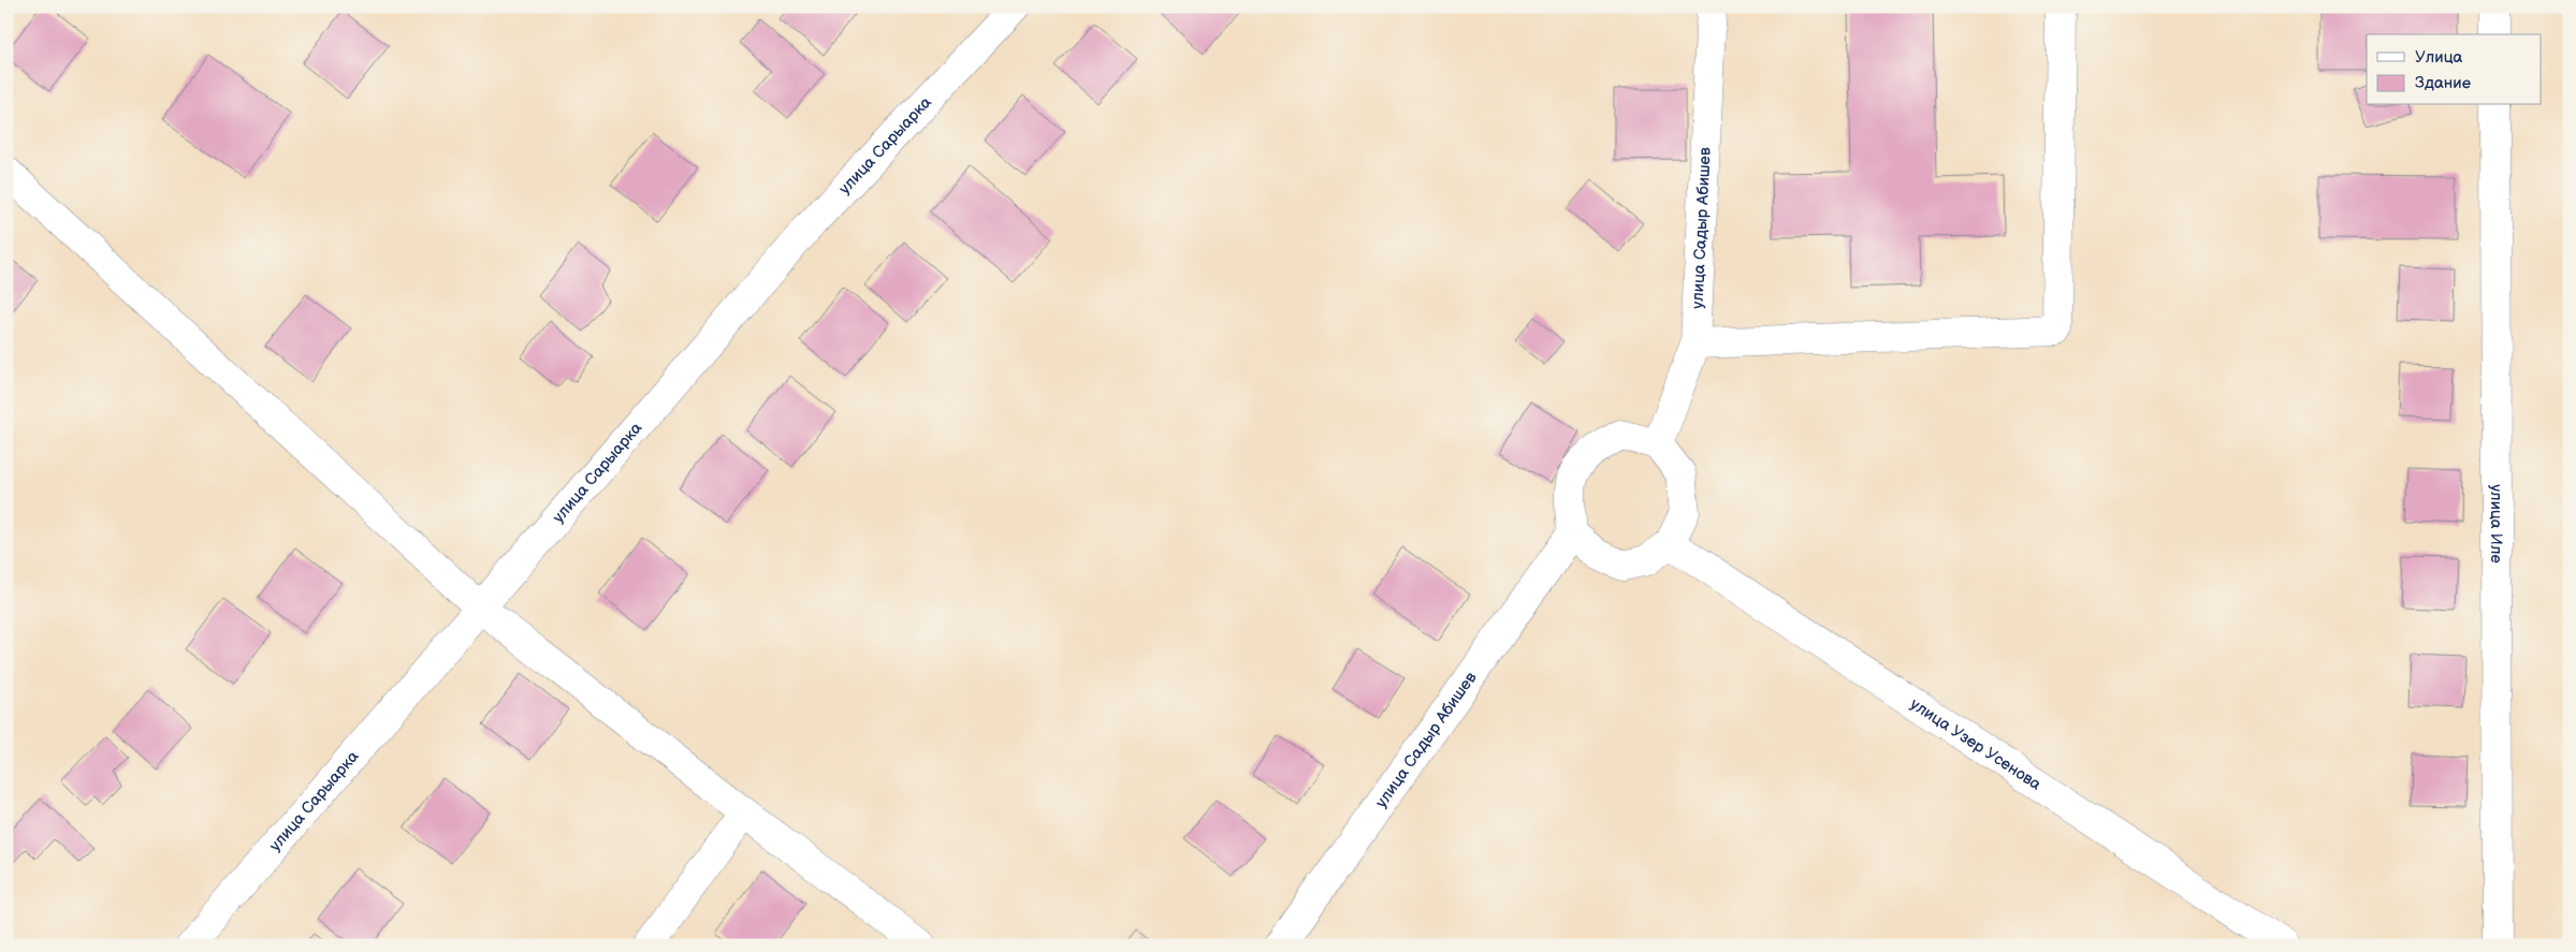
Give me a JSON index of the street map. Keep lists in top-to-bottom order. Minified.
{"streets":{"street":["улица Сарыарка","улица Садыр Абишев","улица Иле","улица Узер Усенова"]},"crossings":[["улица Садыр Абишев","улица Узер Усенова"]],"legend":["Улица","Здание"]}
